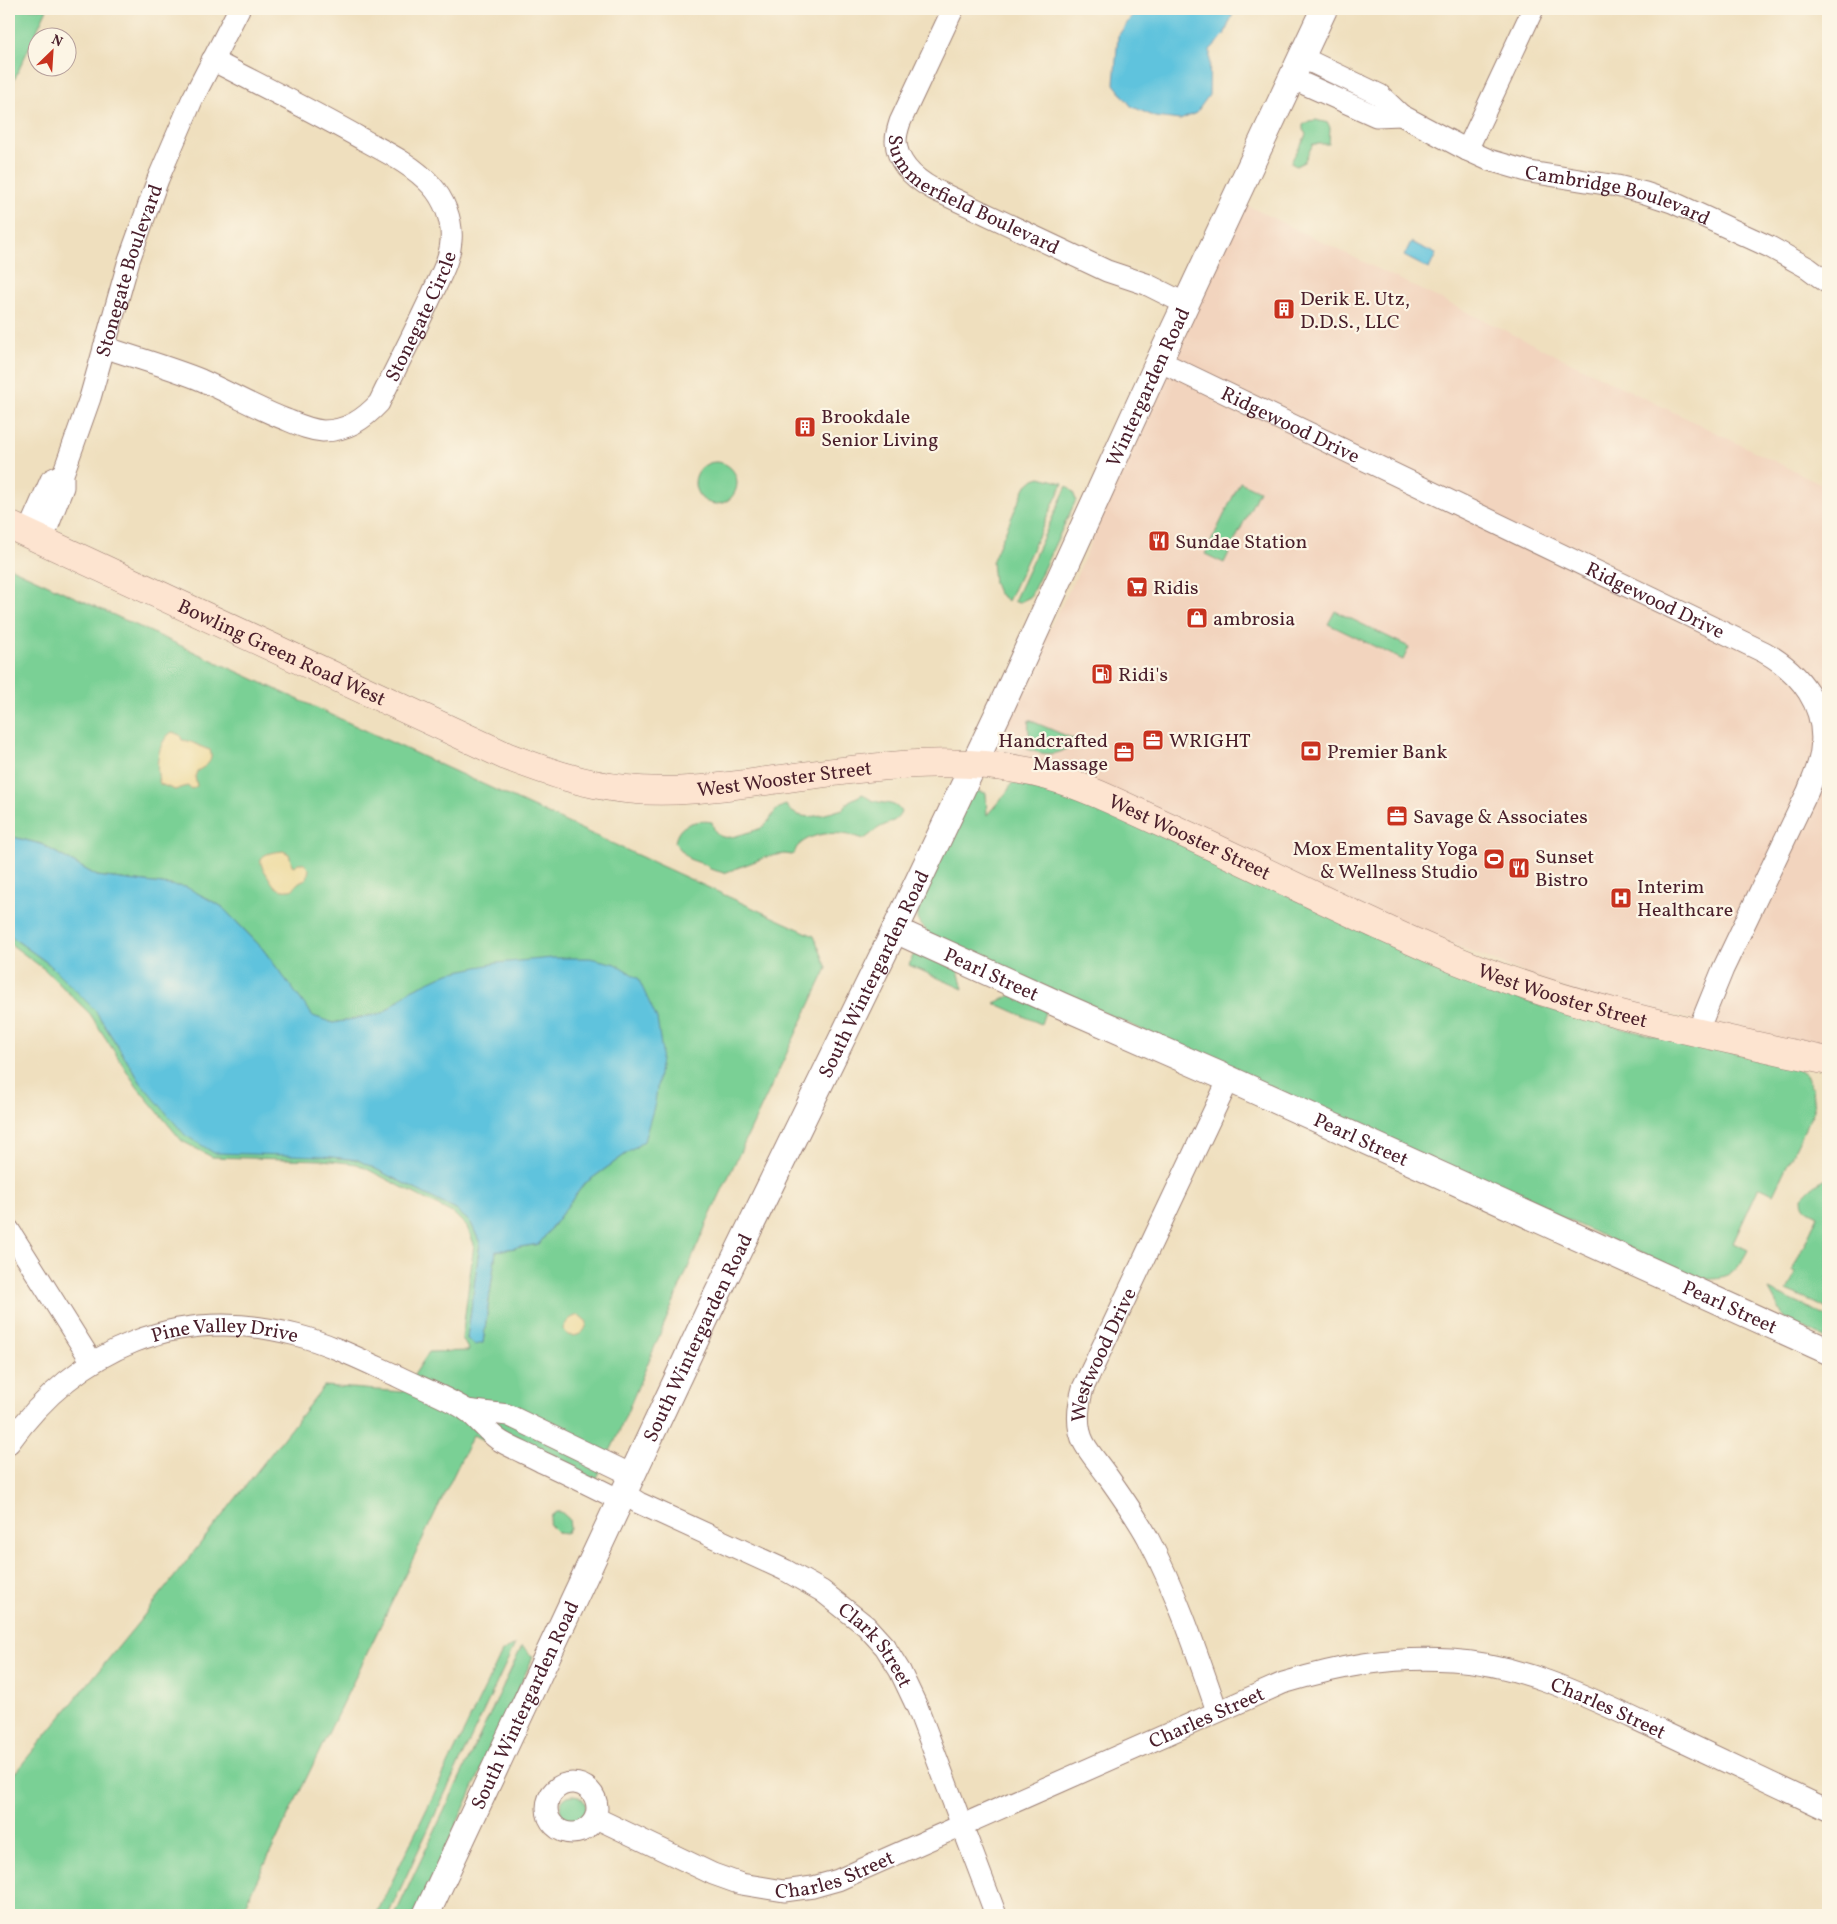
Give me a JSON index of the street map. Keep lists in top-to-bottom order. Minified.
{"streets":{"main road":["Bowling Green Road West","West Wooster Street"],"street":["Summerfield Boulevard","Cambridge Boulevard","Stonegate Boulevard","Stonegate Circle","Wintergarden Road","Ridgewood Drive","South Wintergarden Road","Pearl Street","Pine Valley Drive","Westwood Drive","Clark Street","Charles Street"]},"crossings":[["Summerfield Boulevard","Wintergarden Road"],["Cambridge Boulevard","Wintergarden Road"],["Stonegate Boulevard","Stonegate Circle"],["Stonegate Boulevard","Bowling Green Road West"],["Wintergarden Road","Ridgewood Drive"],["Wintergarden Road","West Wooster Street"],["Wintergarden Road","South Wintergarden Road"],["Ridgewood Drive","West Wooster Street"],["Bowling Green Road West","West Wooster Street"],["West Wooster Street","South Wintergarden Road"],["South Wintergarden Road","Pearl Street"],["South Wintergarden Road","Pine Valley Drive"],["South Wintergarden Road","Clark Street"],["Pearl Street","Westwood Drive"],["Pine Valley Drive","Clark Street"],["Westwood Drive","Charles Street"],["Clark Street","Charles Street"]],"places":{"building":["Derik E. Utz, D.D.S., LLC","Brookdale Senior Living"],"restaurant":["Sundae Station","Sunset Bistro"],"supermarket":["Ridis"],"shop":["ambrosia"],"fuel station":["Ridi's"],"office":["WRIGHT","Handcrafted Massage","Savage & Associates"],"bank":["Premier Bank"],"sports":["Mox Ementality Yoga & Wellness Studio"],"hospital":["Interim Healthcare"]},"north":"top right"}
